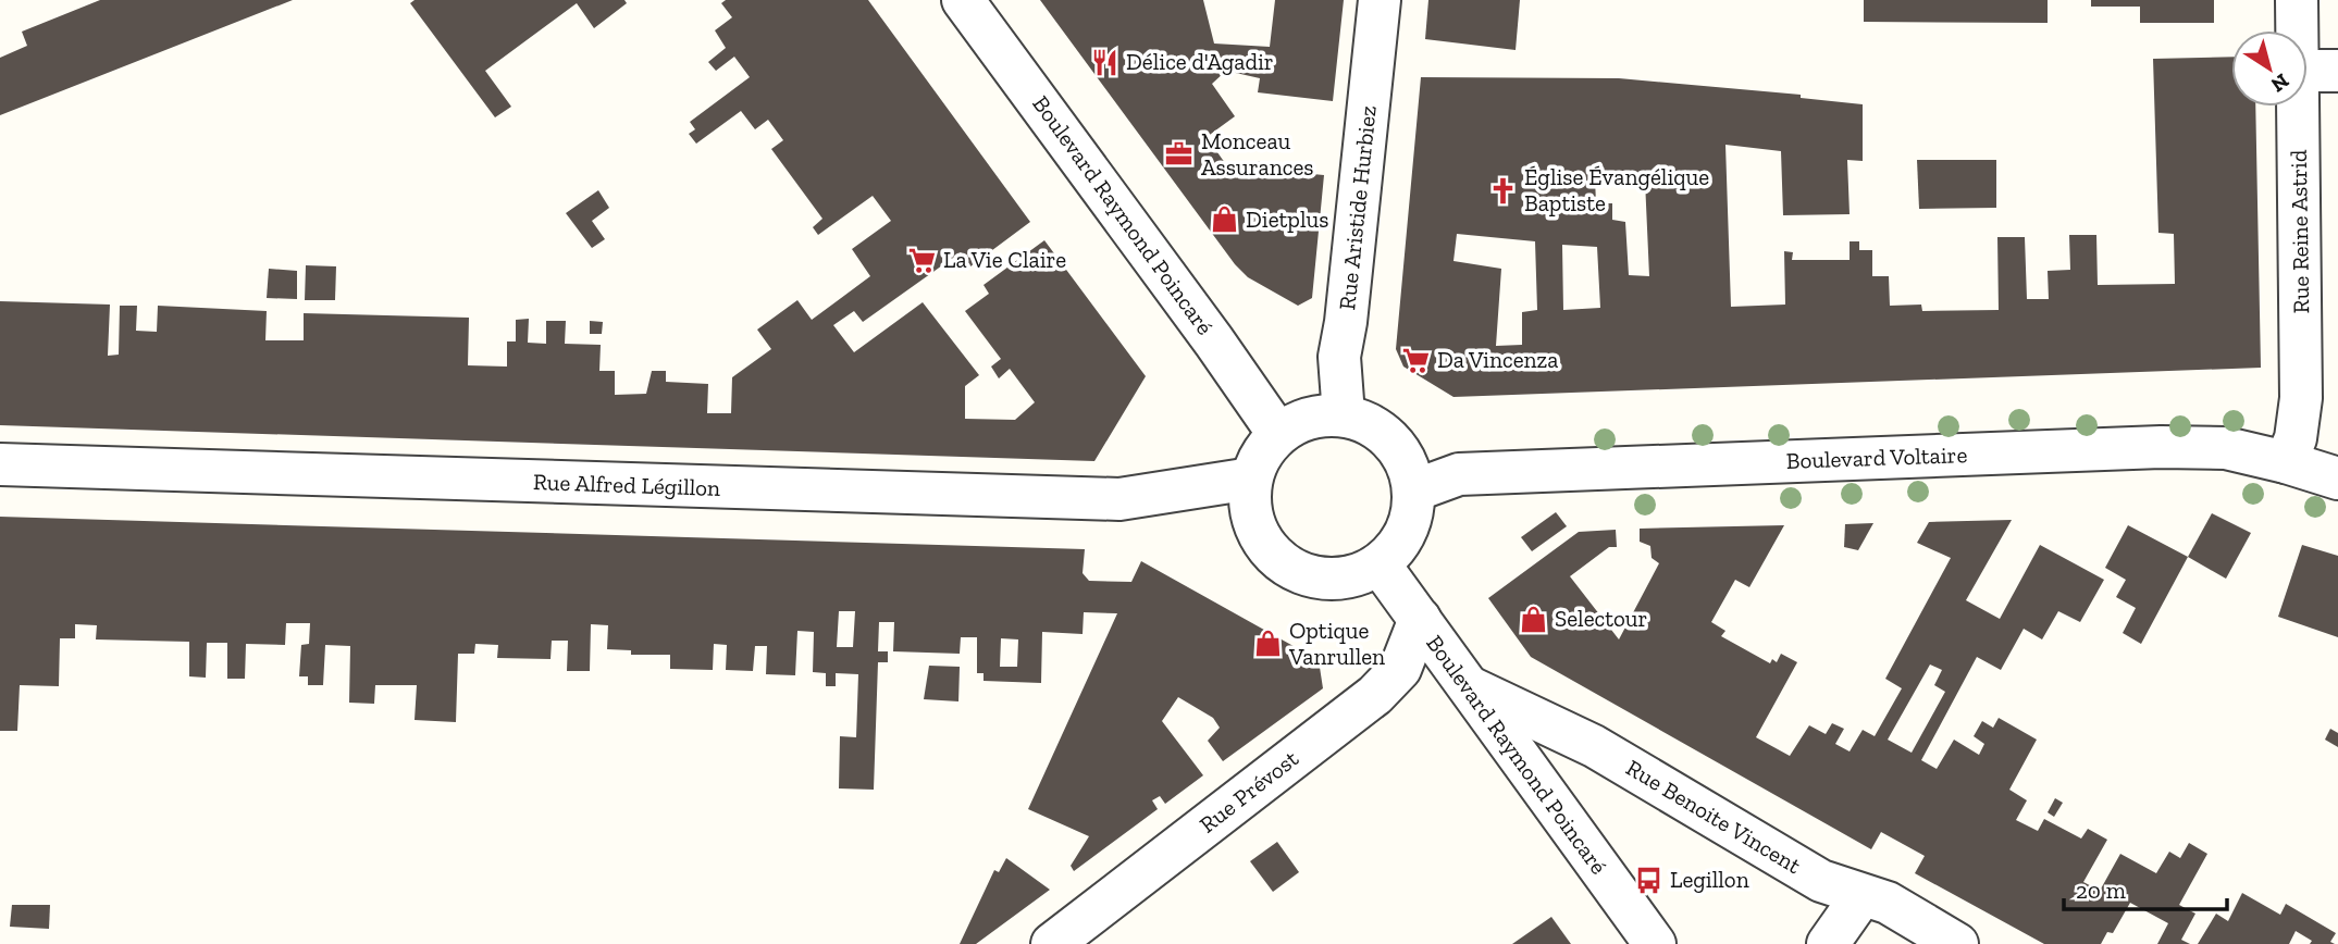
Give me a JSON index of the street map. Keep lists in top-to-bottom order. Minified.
{"streets":{"street":["Rue Aristide Hurbiez","Boulevard Raymond Poincaré","Rue Reine Astrid","Boulevard Voltaire","Rue Alfred Légillon","Rue Prévost","Rue Benoite Vincent"]},"crossings":[["Rue Aristide Hurbiez","Boulevard Raymond Poincaré"],["Rue Aristide Hurbiez","Boulevard Voltaire"],["Rue Aristide Hurbiez","Rue Alfred Légillon"],["Boulevard Raymond Poincaré","Boulevard Voltaire"],["Boulevard Raymond Poincaré","Rue Alfred Légillon"],["Boulevard Raymond Poincaré","Rue Prévost"],["Boulevard Raymond Poincaré","Rue Benoite Vincent"],["Rue Reine Astrid","Boulevard Voltaire"],["Boulevard Voltaire","Rue Alfred Légillon"]],"places":{"restaurant":["Délice d'Agadir"],"office":["Monceau Assurances"],"church":["Église Évangélique Baptiste"],"shop":["Dietplus","Selectour","Optique Vanrullen"],"supermarket":["La Vie Claire","Da Vincenza"],"bus stop":["Legillon"]},"scale_bar":"20 m","north":"bottom right"}
